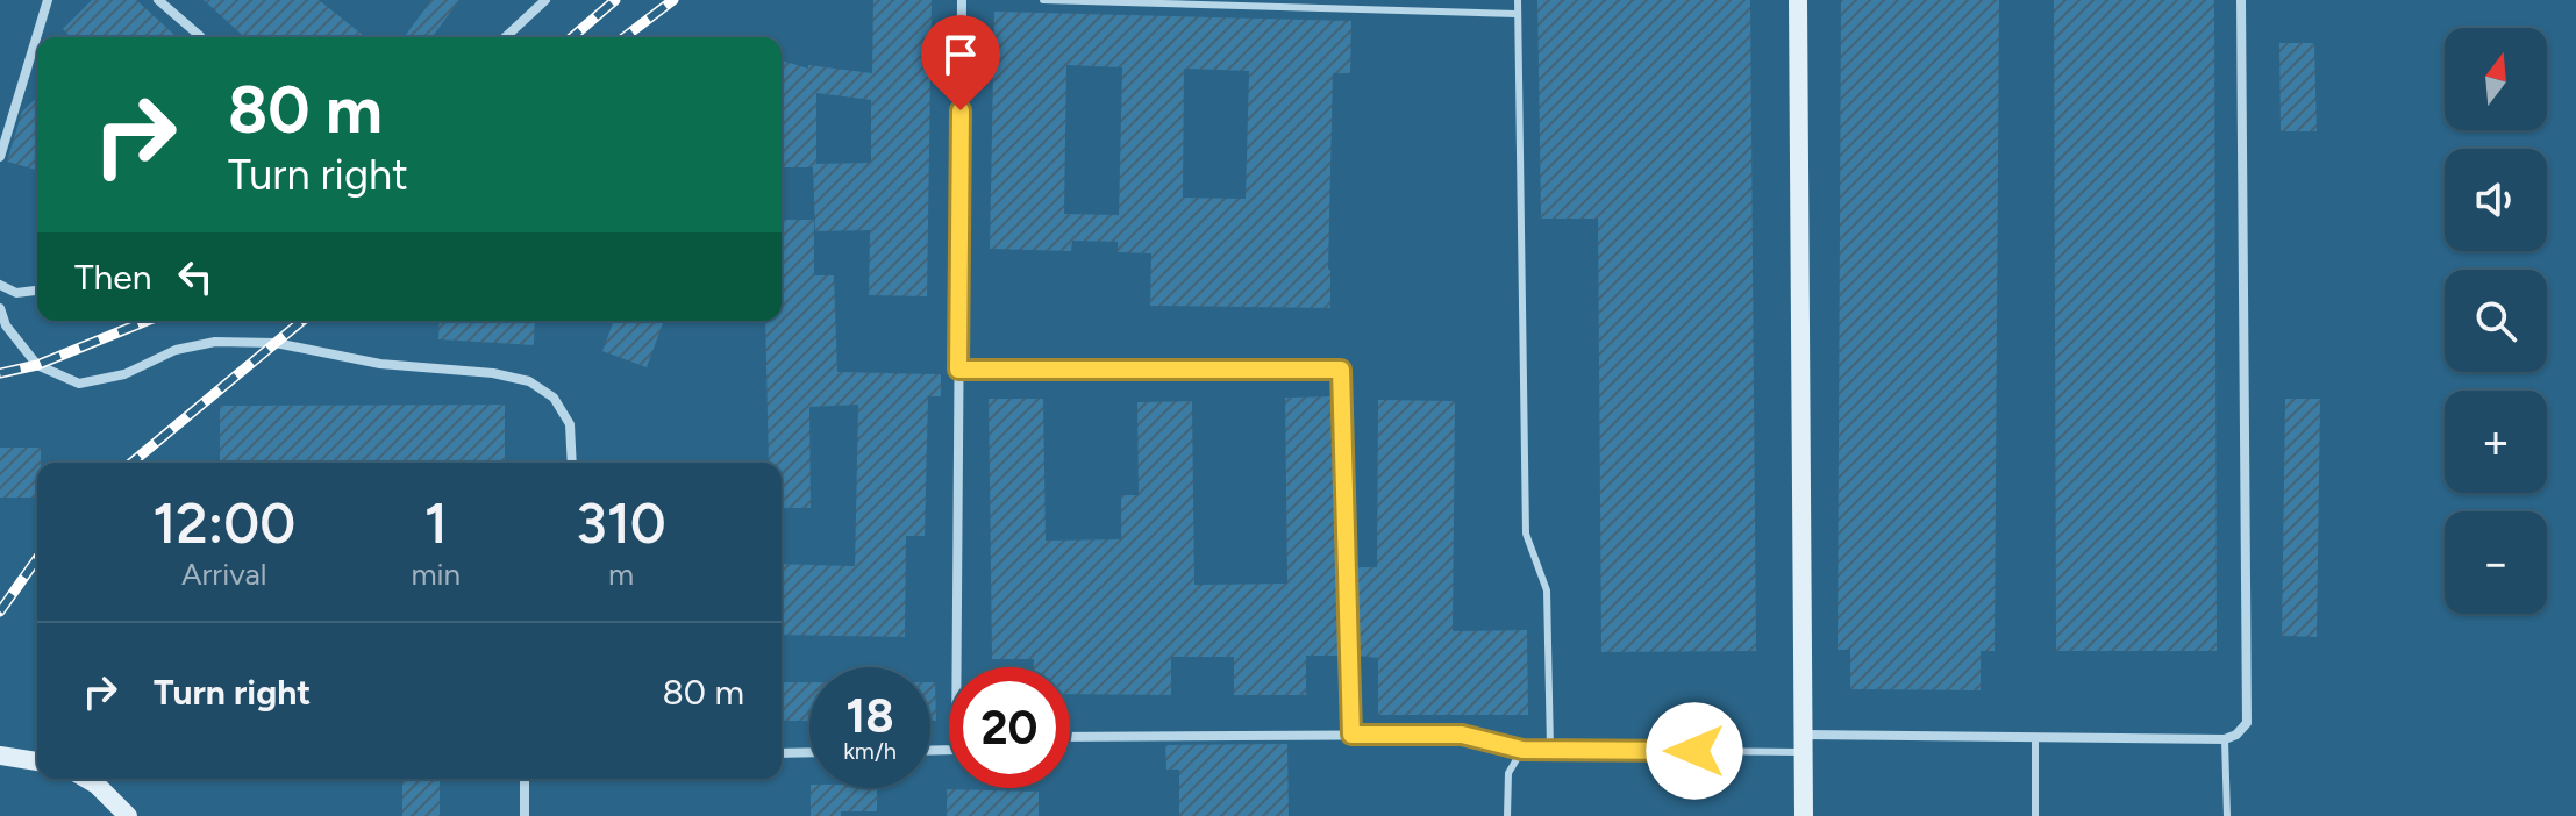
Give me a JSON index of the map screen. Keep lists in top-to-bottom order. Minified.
{"north":"top","page":{"map_buttons":["+","−"],"turn":["80 m","Turn right"],"then":"Then","eta":["12:00","Arrival","1","min","310","m"],"list":[{"name":"Turn right","value":"80 m"}],"speed":"18 km/h","limit":"20"}}
